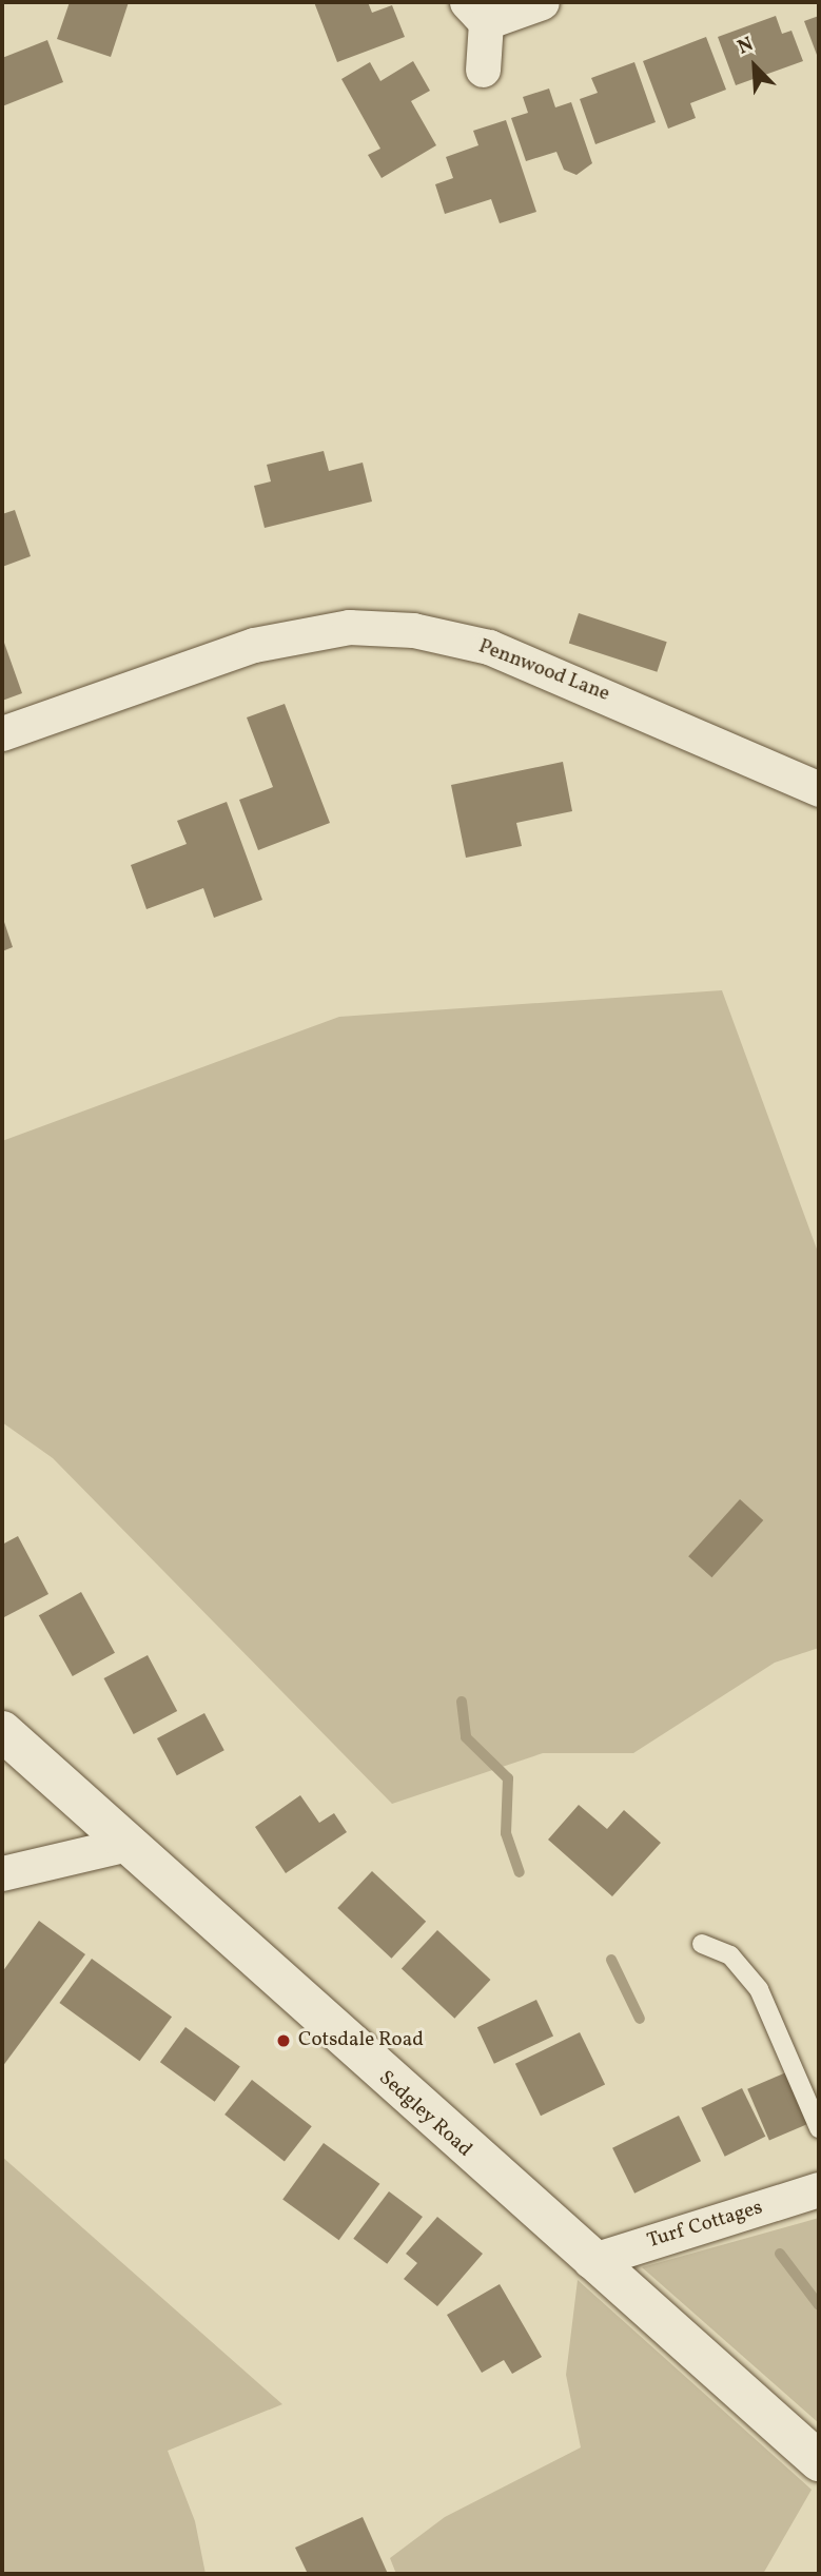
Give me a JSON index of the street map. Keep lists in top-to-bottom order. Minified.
{"streets":{"street":["Pennwood Lane","Sedgley Road","Turf Cottages"]},"crossings":[["Sedgley Road","Turf Cottages"]],"places":["Cotsdale Road"],"north":"top left"}
